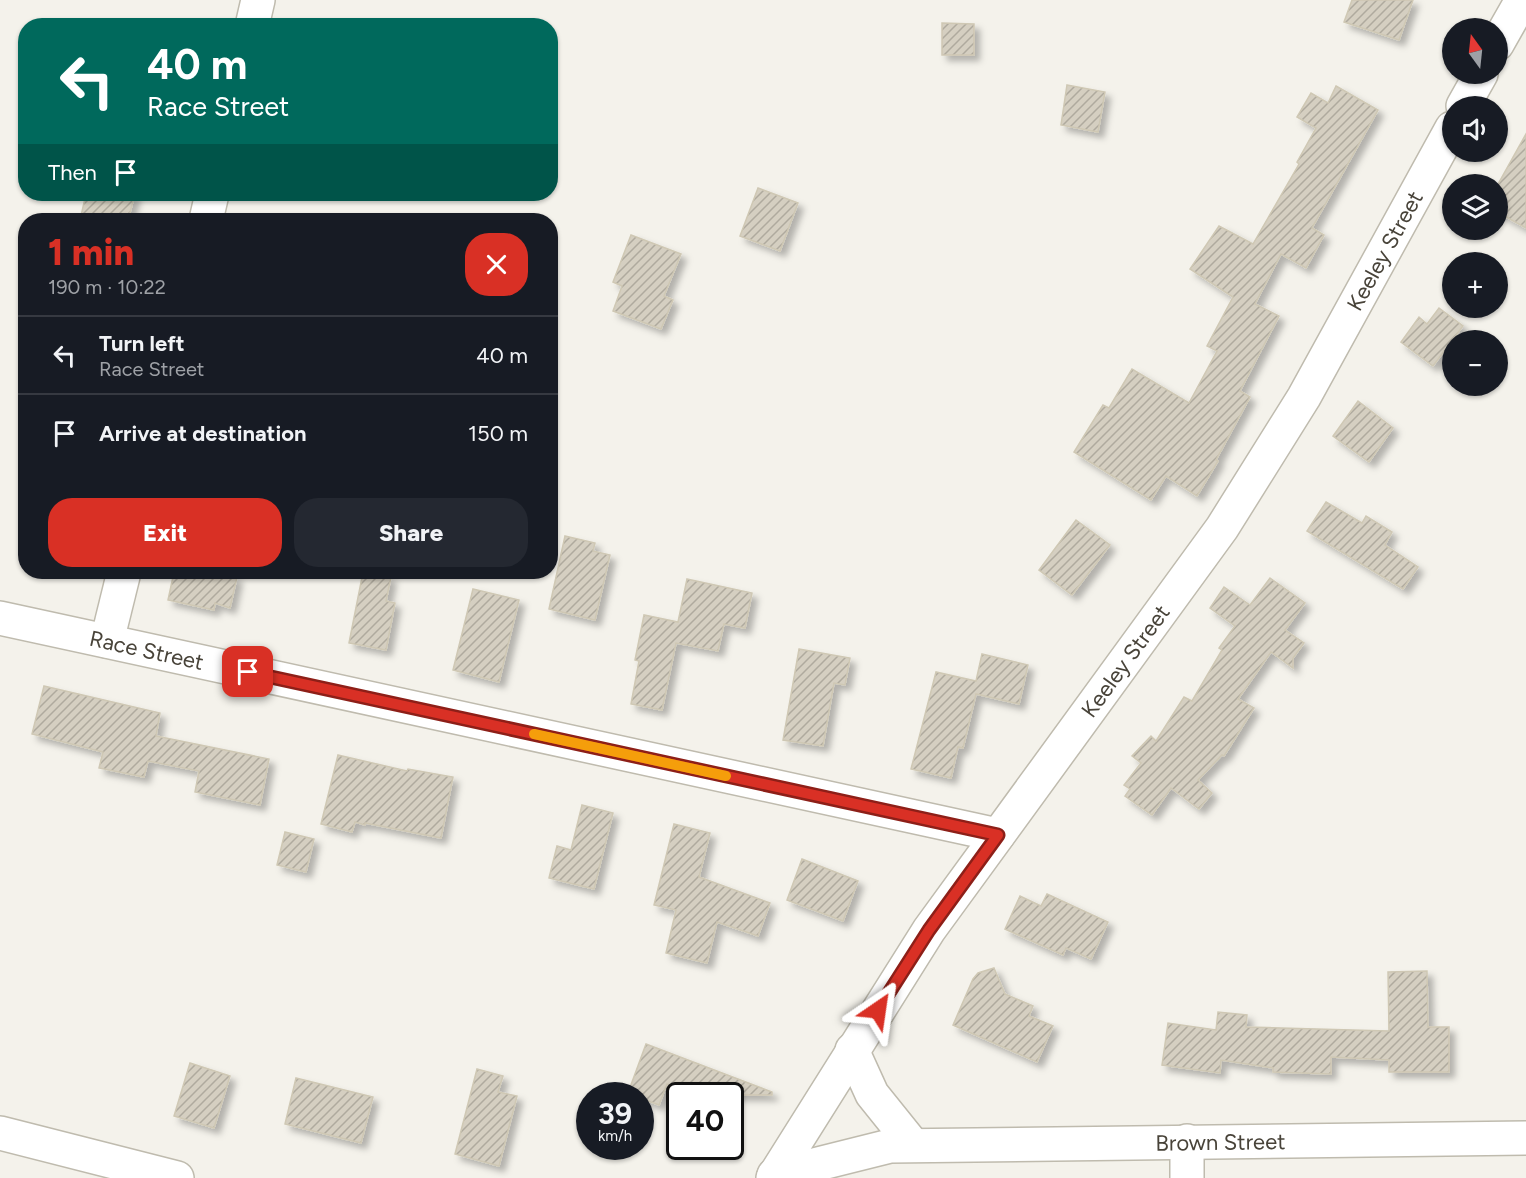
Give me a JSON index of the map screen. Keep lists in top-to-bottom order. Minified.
{"streets":{"street":["Keeley Street","Race Street","Brown Street"]},"crossings":[["Keeley Street","Race Street"],["Keeley Street","Brown Street"]],"north":"top","page":{"map_buttons":["+","−"],"turn":["40 m","Race Street"],"then":"Then","heading":["1 min","190 m · 10:22"],"list":[{"name":"Turn left","note":"Race Street","value":"40 m"},{"name":"Arrive at destination","value":"150 m"}],"buttons":["Exit","Share"],"speed":"39 km/h","limit":"40"}}
